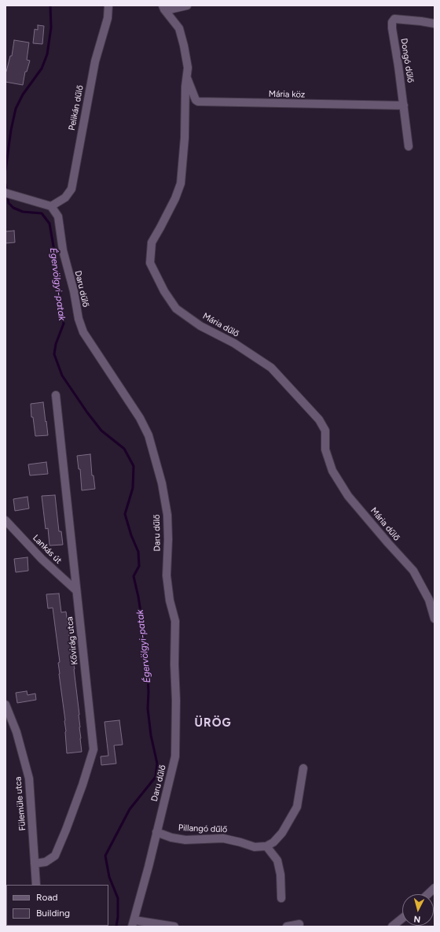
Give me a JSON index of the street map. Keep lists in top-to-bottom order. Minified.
{"streets":{"street":["Dongó dűlő","Mária köz","Pelikán dűlő","Daru dűlő","Mária dűlő","Lankás út","Kővirág utca","Fülemüle utca","Pillangó dűlő"]},"crossings":[["Dongó dűlő","Mária köz"],["Mária köz","Mária dűlő"],["Pelikán dűlő","Daru dűlő"],["Daru dűlő","Pillangó dűlő"],["Lankás út","Kővirág utca"],["Kővirág utca","Fülemüle utca"]],"districts":["ÜRÖG"],"water":["Égervölgyi-patak"],"legend":["Road","Building"],"north":"bottom"}
